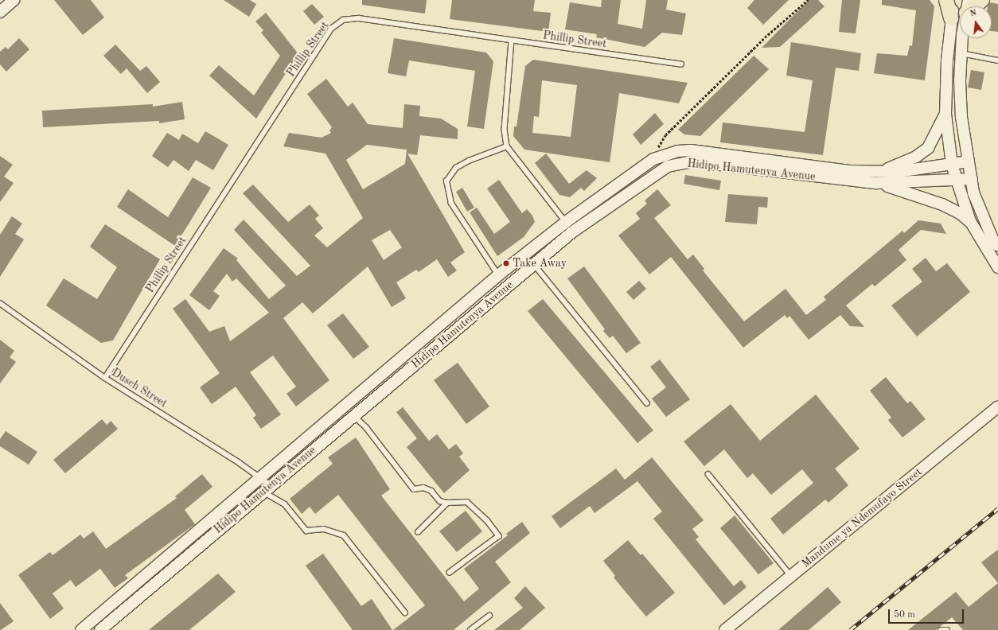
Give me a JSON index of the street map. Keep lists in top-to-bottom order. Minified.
{"streets":{"street":["Hidipo Hamutenya Avenue","Mandume ya Ndemufayo Street"],"lane":["Phillip Street","Dusch Street"]},"crossings":[["Phillip Street","Dusch Street"],["Hidipo Hamutenya Avenue","Dusch Street"]],"places":["Take Away"],"scale_bar":"50 m","north":"top"}
